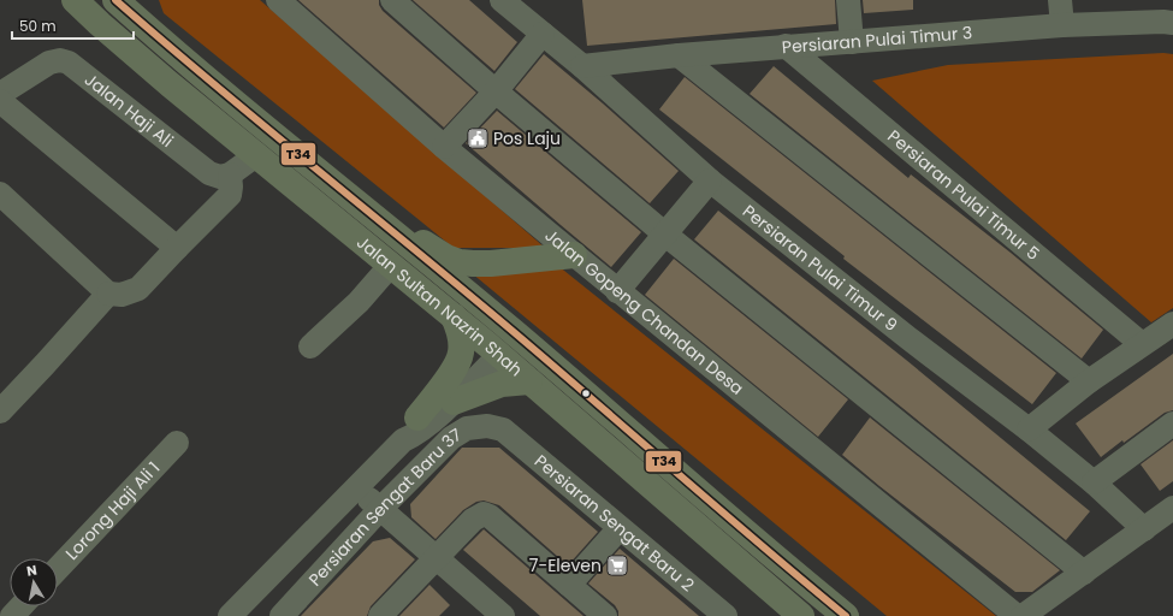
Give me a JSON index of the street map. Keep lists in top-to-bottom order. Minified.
{"streets":{"highway":["Jalan Sultan Nazrin Shah"],"street":["Persiaran Pulai Timur 3","Jalan Haji Ali","Persiaran Pulai Timur 5","Persiaran Pulai Timur 9","Jalan Gopeng Chandan Desa","Persiaran Sengat Baru 37","Lorong Haji Ali 1","Persiaran Sengat Baru 2"]},"crossings":[["Persiaran Pulai Timur 3","Persiaran Pulai Timur 5"],["Persiaran Pulai Timur 3","Persiaran Pulai Timur 9"],["Persiaran Sengat Baru 37","Persiaran Sengat Baru 2"]],"places":{"public building":["Pos Laju"],"supermarket":["7-Eleven"]},"lines":["transit line T34"],"scale_bar":"50 m","north":"top"}
